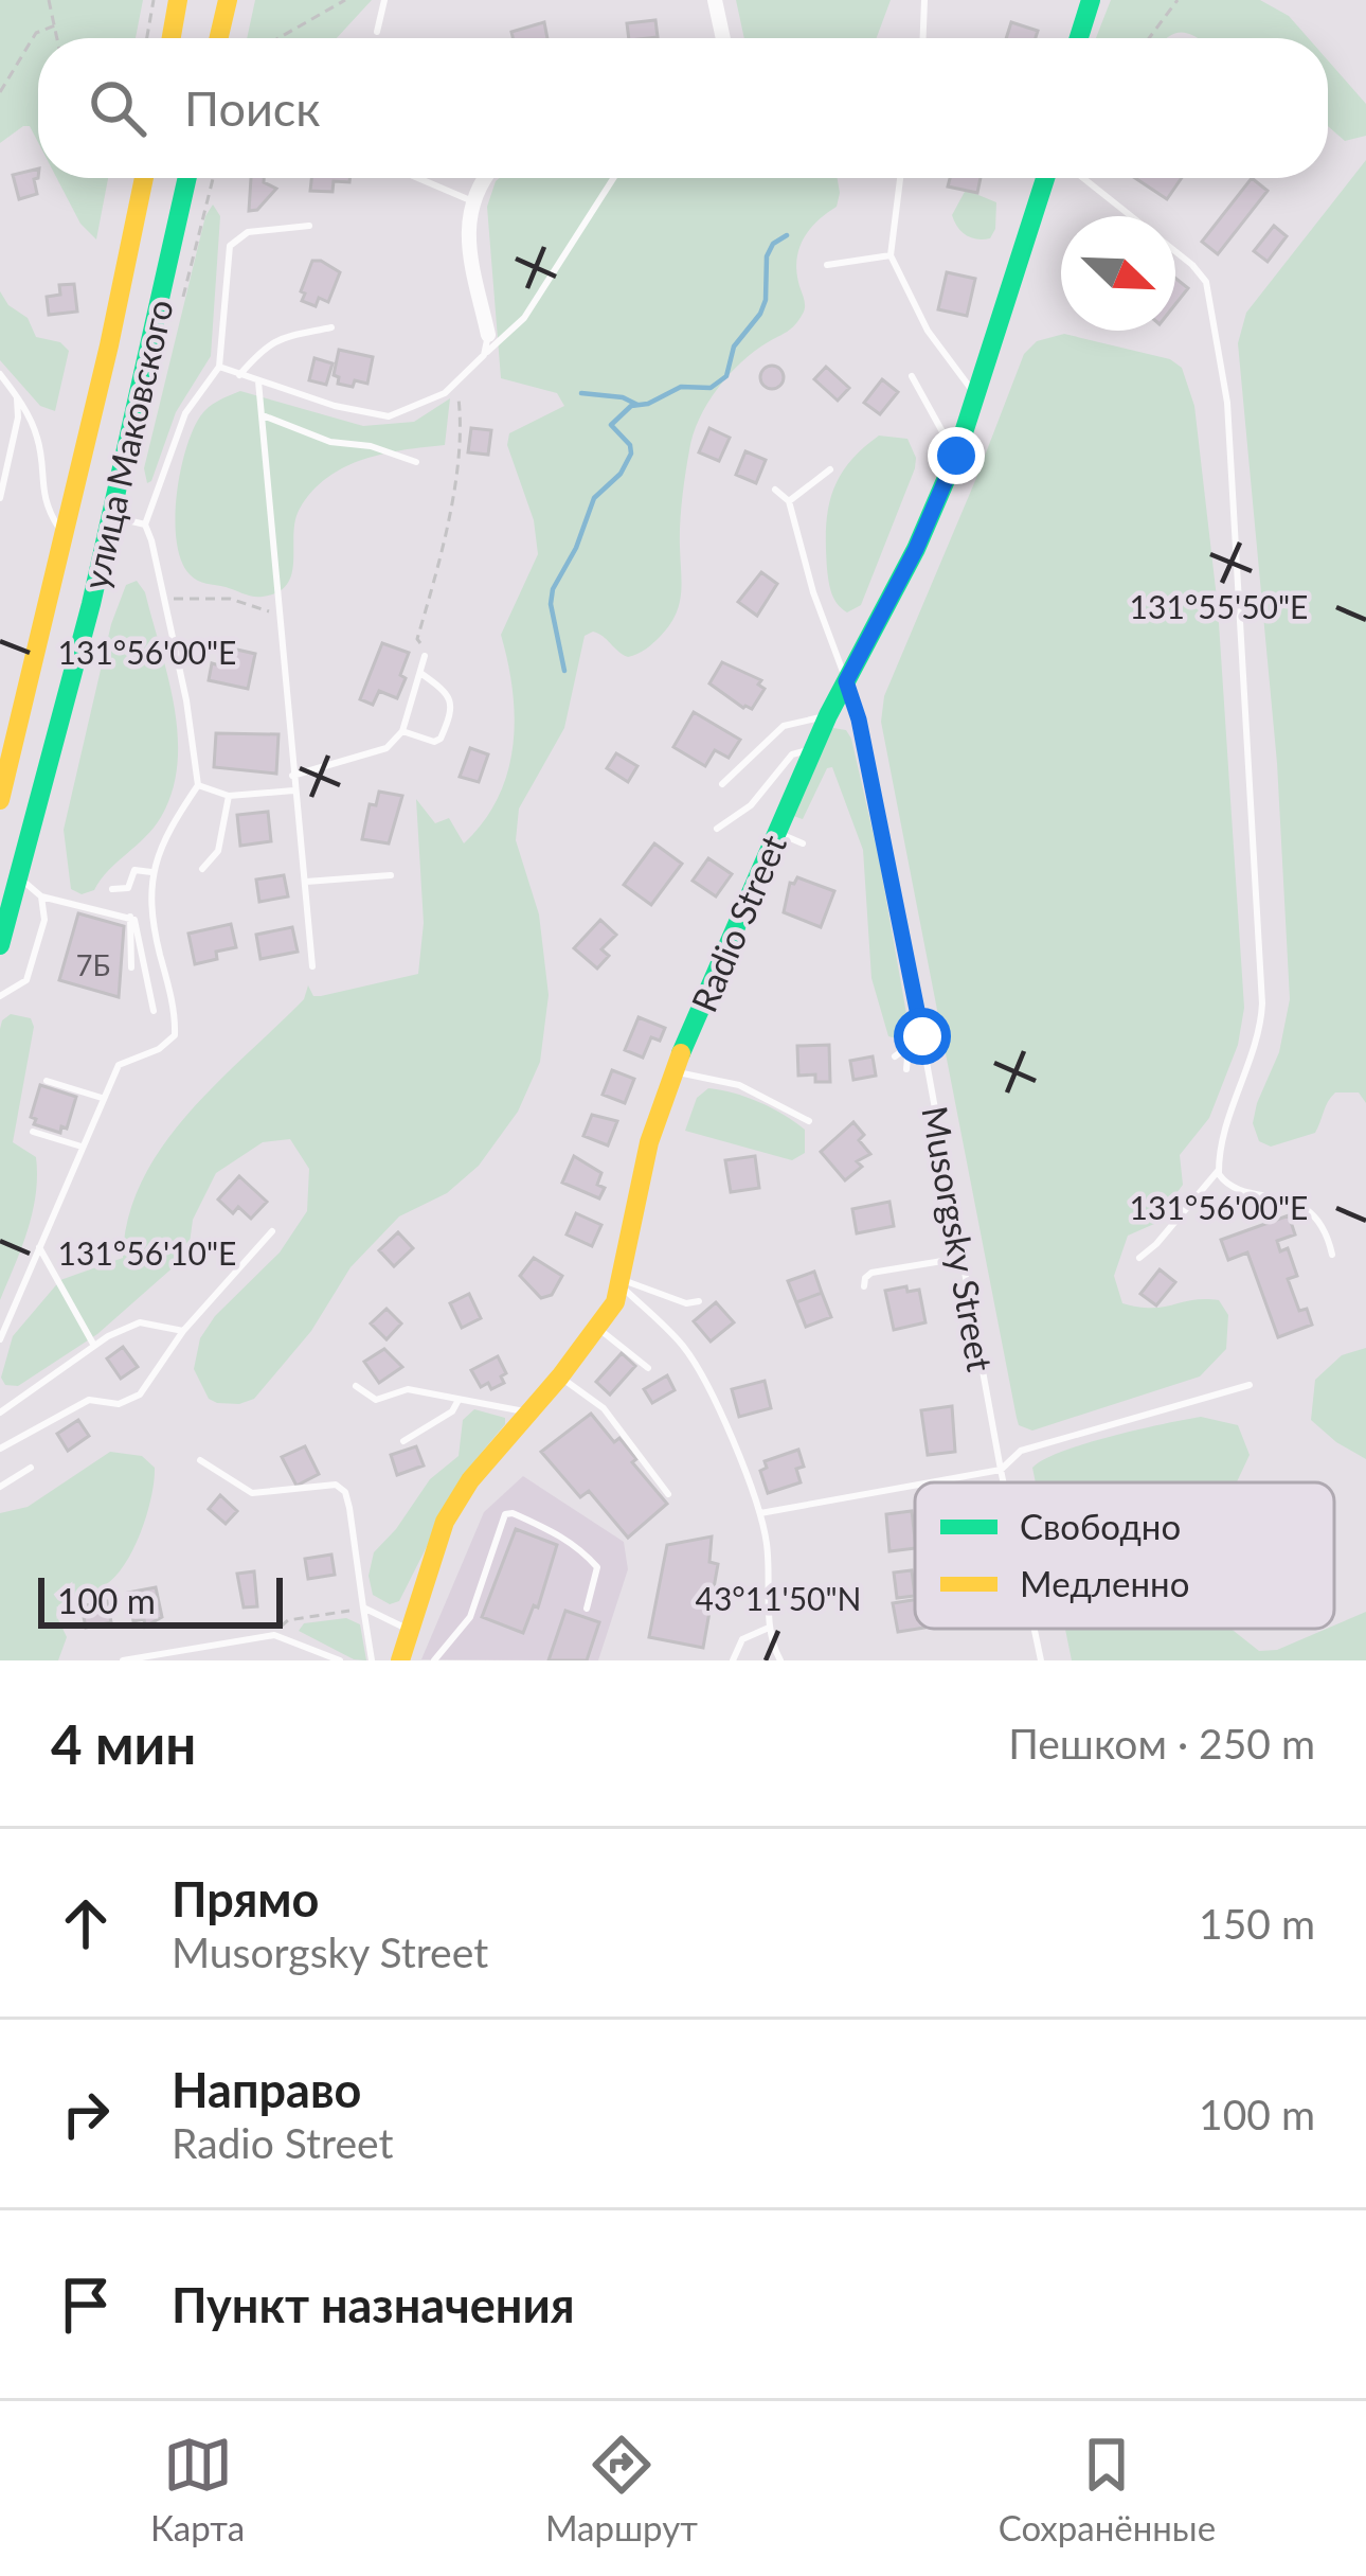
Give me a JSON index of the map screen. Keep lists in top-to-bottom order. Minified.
{"streets":{"main road":["улица Маковского","Radio Street"],"lane":["Musorgsky Street"]},"crossings":[["Radio Street","Musorgsky Street"]],"house_numbers":["7Б"],"legend":["Свободно","Медленно"],"scale_bar":"100 m","north":"bottom right","page":{"search":"Поиск","scale":"100 m","heading":["4 мин","Пешком · 250 m"],"list":[["Прямо","Musorgsky Street","150 m"],["Направо","Radio Street","100 m"],"Пункт назначения"],"nav":["Карта","Маршрут","Сохранённые"]},"coordinates":["131°55'50\"E","131°56'00\"E","131°56'10\"E","43°11'50\"N"]}
